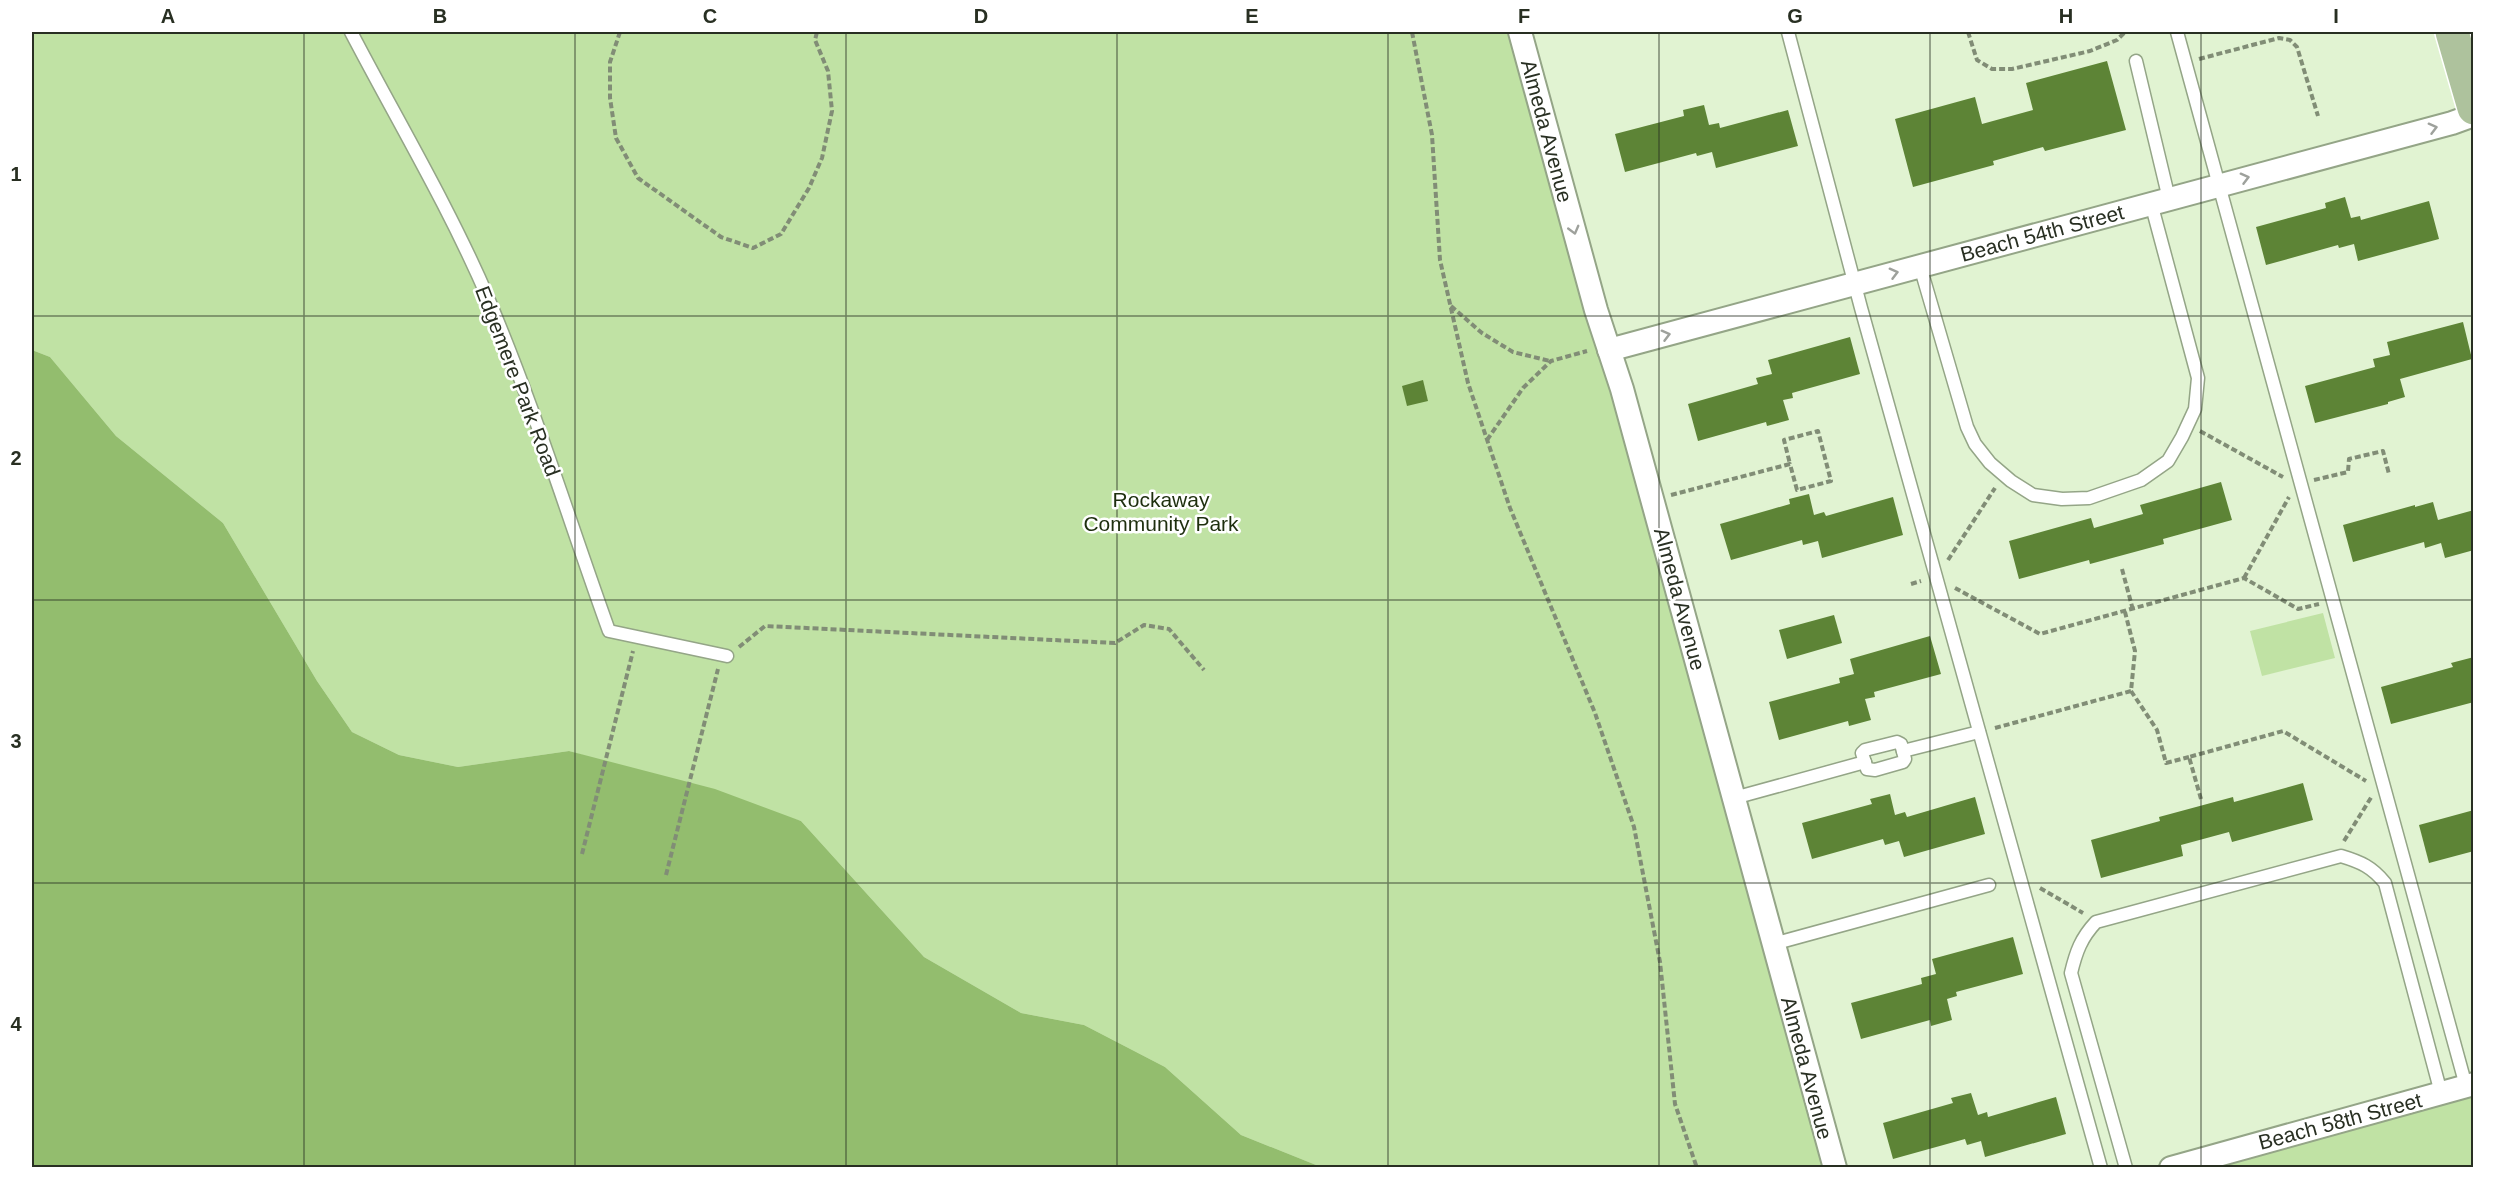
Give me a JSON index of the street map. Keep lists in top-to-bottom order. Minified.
{"streets":{"street":["Almeda Avenue","Beach 54th Street","Beach 58th Street"],"lane":["Edgemere Park Road"]},"crossings":[["Almeda Avenue","Beach 54th Street"]],"one_way":["Beach 54th Street"],"parks":["Rockaway Community Park"],"grid":{"columns":["A","B","C","D","E","F","G","H","I"],"rows":["1","2","3","4"]}}
